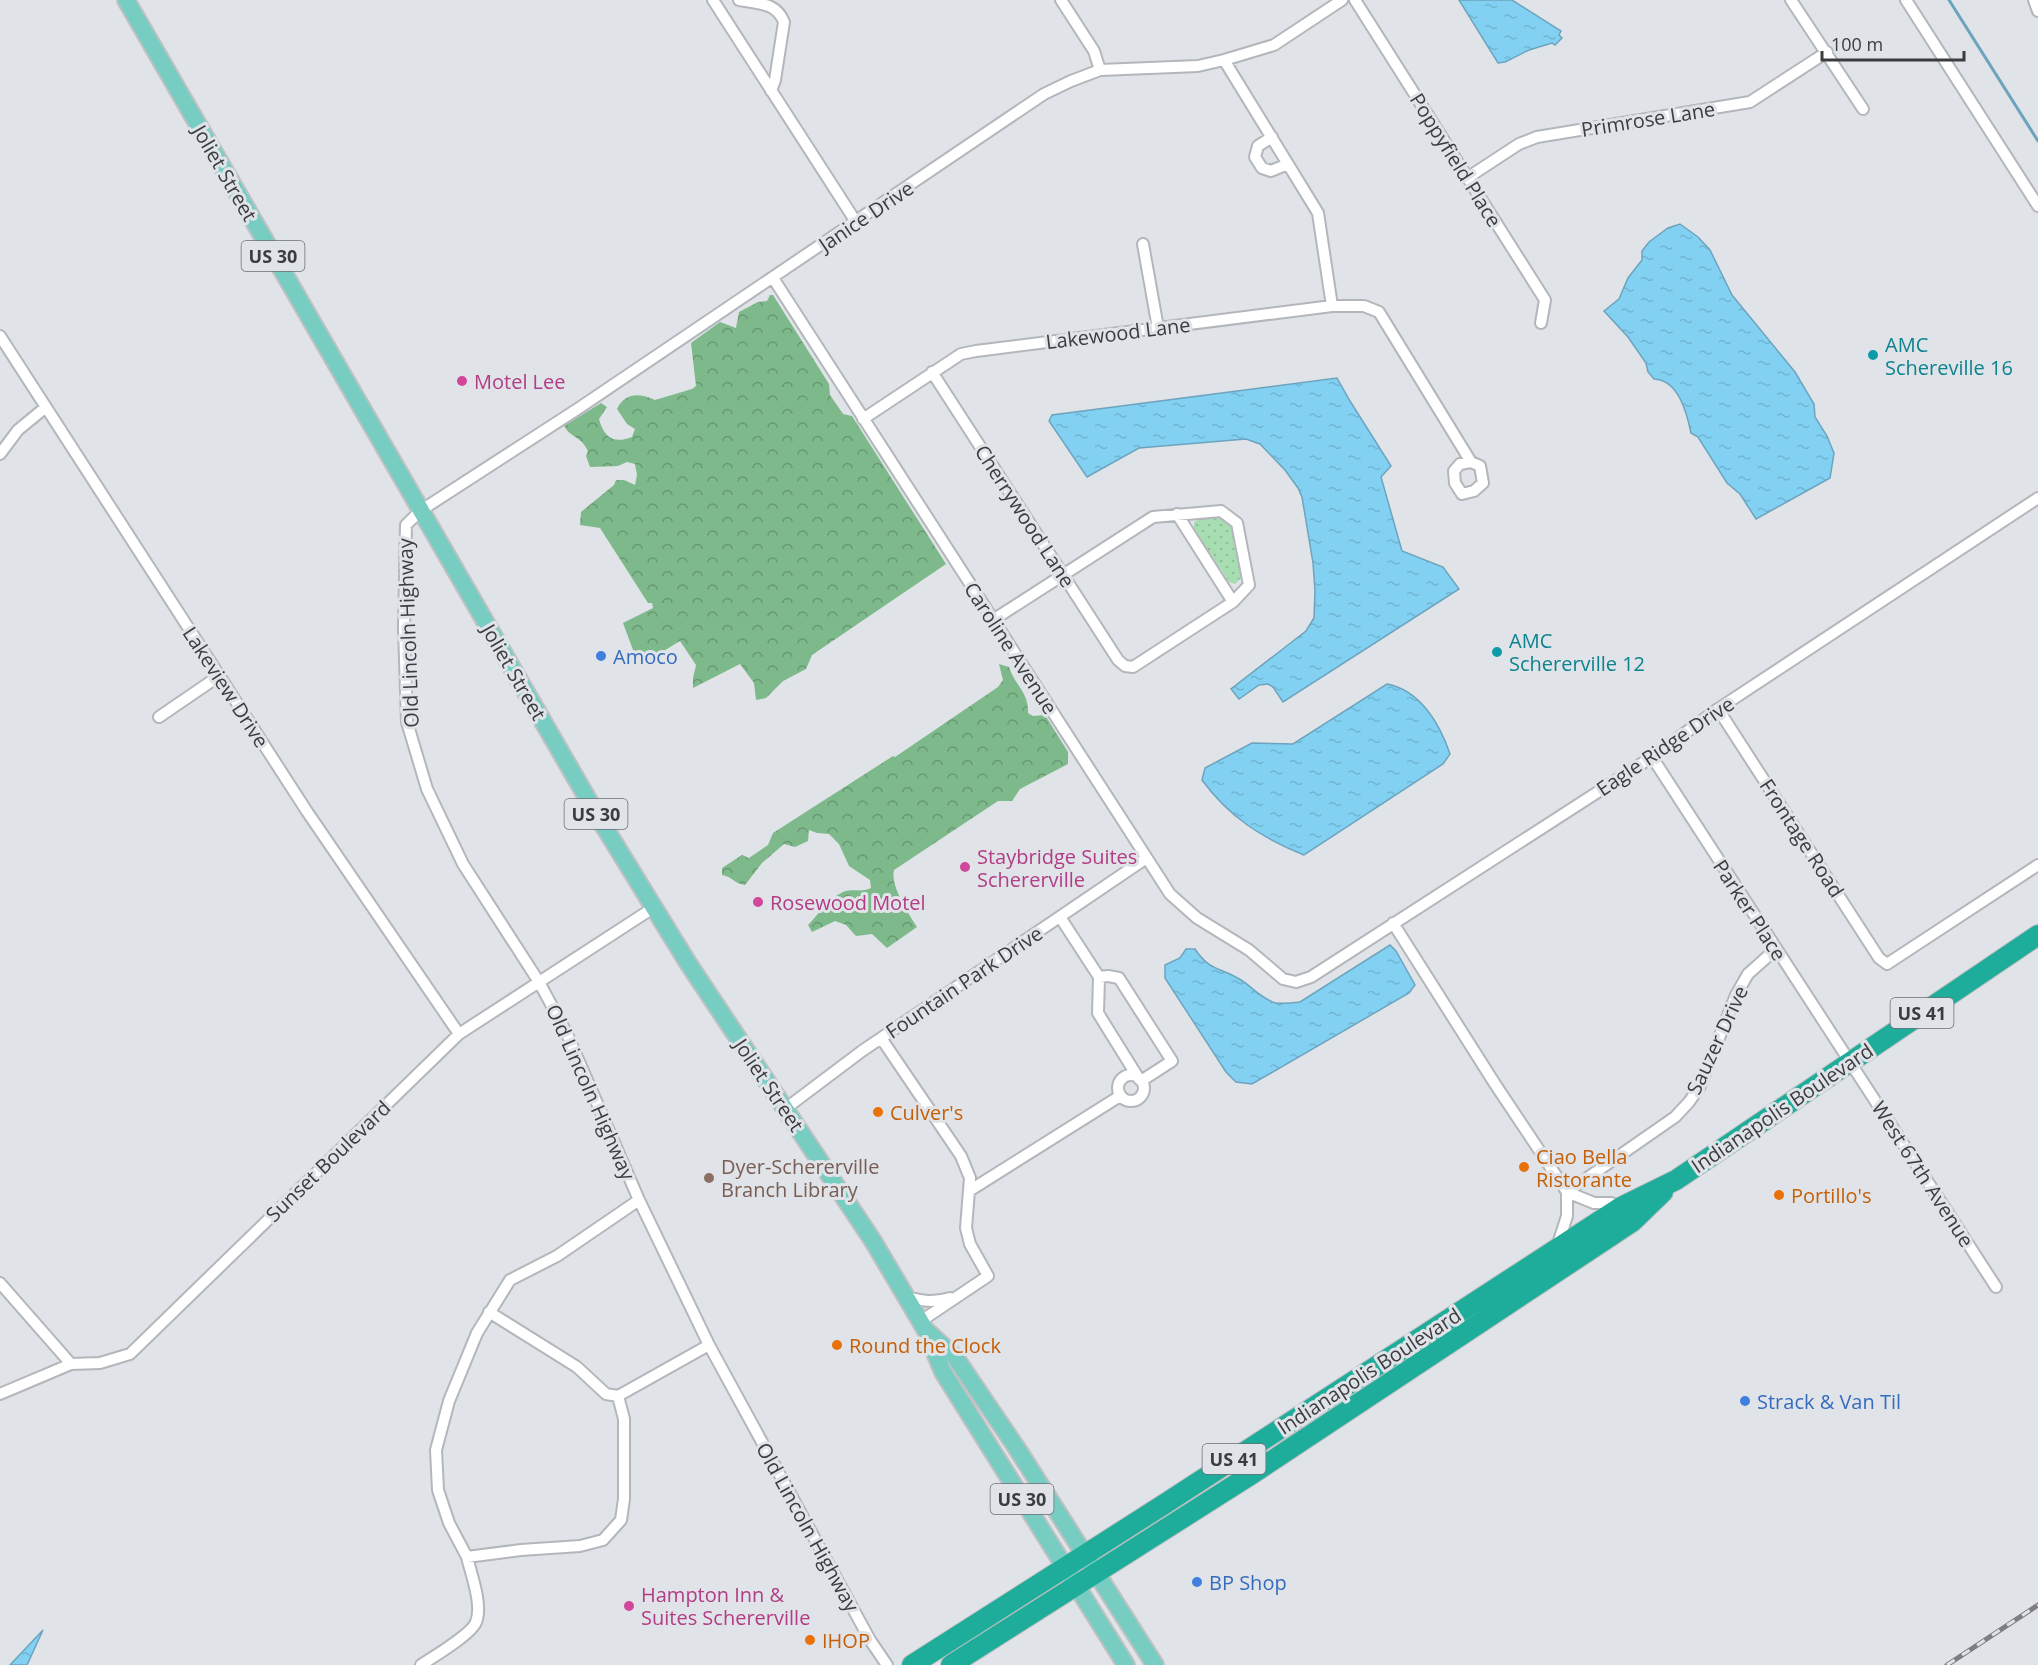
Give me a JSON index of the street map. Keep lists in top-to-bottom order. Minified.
{"streets":{"highway":["US 41","Indianapolis Boulevard"],"main road":["Joliet Street","US 30"],"street":["Primrose Lane","Poppyfield Place","Janice Drive","Lakewood Lane","Cherrywood Lane","Old Lincoln Highway","Caroline Avenue","Lakeview Drive","Eagle Ridge Drive","Frontage Road","Parker Place","Fountain Park Drive","Sauzer Drive","Sunset Boulevard","West 67th Avenue"]},"crossings":[["Primrose Lane","Poppyfield Place"],["Joliet Street","Janice Drive"],["Joliet Street","US 30"],["Joliet Street","Old Lincoln Highway"],["Joliet Street","Fountain Park Drive"],["Joliet Street","Sunset Boulevard"],["Janice Drive","Old Lincoln Highway"],["Janice Drive","Caroline Avenue"],["US 30","US 41"],["US 30","Indianapolis Boulevard"],["Lakewood Lane","Cherrywood Lane"],["Lakewood Lane","Caroline Avenue"],["Old Lincoln Highway","Sunset Boulevard"],["Caroline Avenue","Eagle Ridge Drive"],["Caroline Avenue","Fountain Park Drive"],["Lakeview Drive","Sunset Boulevard"],["Eagle Ridge Drive","Frontage Road"],["Eagle Ridge Drive","Parker Place"],["Parker Place","Sauzer Drive"],["Parker Place","Indianapolis Boulevard"],["Parker Place","West 67th Avenue"],["US 41","Indianapolis Boulevard"],["Indianapolis Boulevard","West 67th Avenue"]],"places":["AMC Schereville 16","Motel Lee","AMC Schererville 12","Amoco","Staybridge Suites Schererville","Rosewood Motel","Culver's","Ciao Bella Ristorante","Dyer-Schererville Branch Library","Portillo's","Round the Clock","Strack & Van Til","BP Shop","Hampton Inn & Suites Schererville","IHOP"],"scale_bar":"100 m"}
